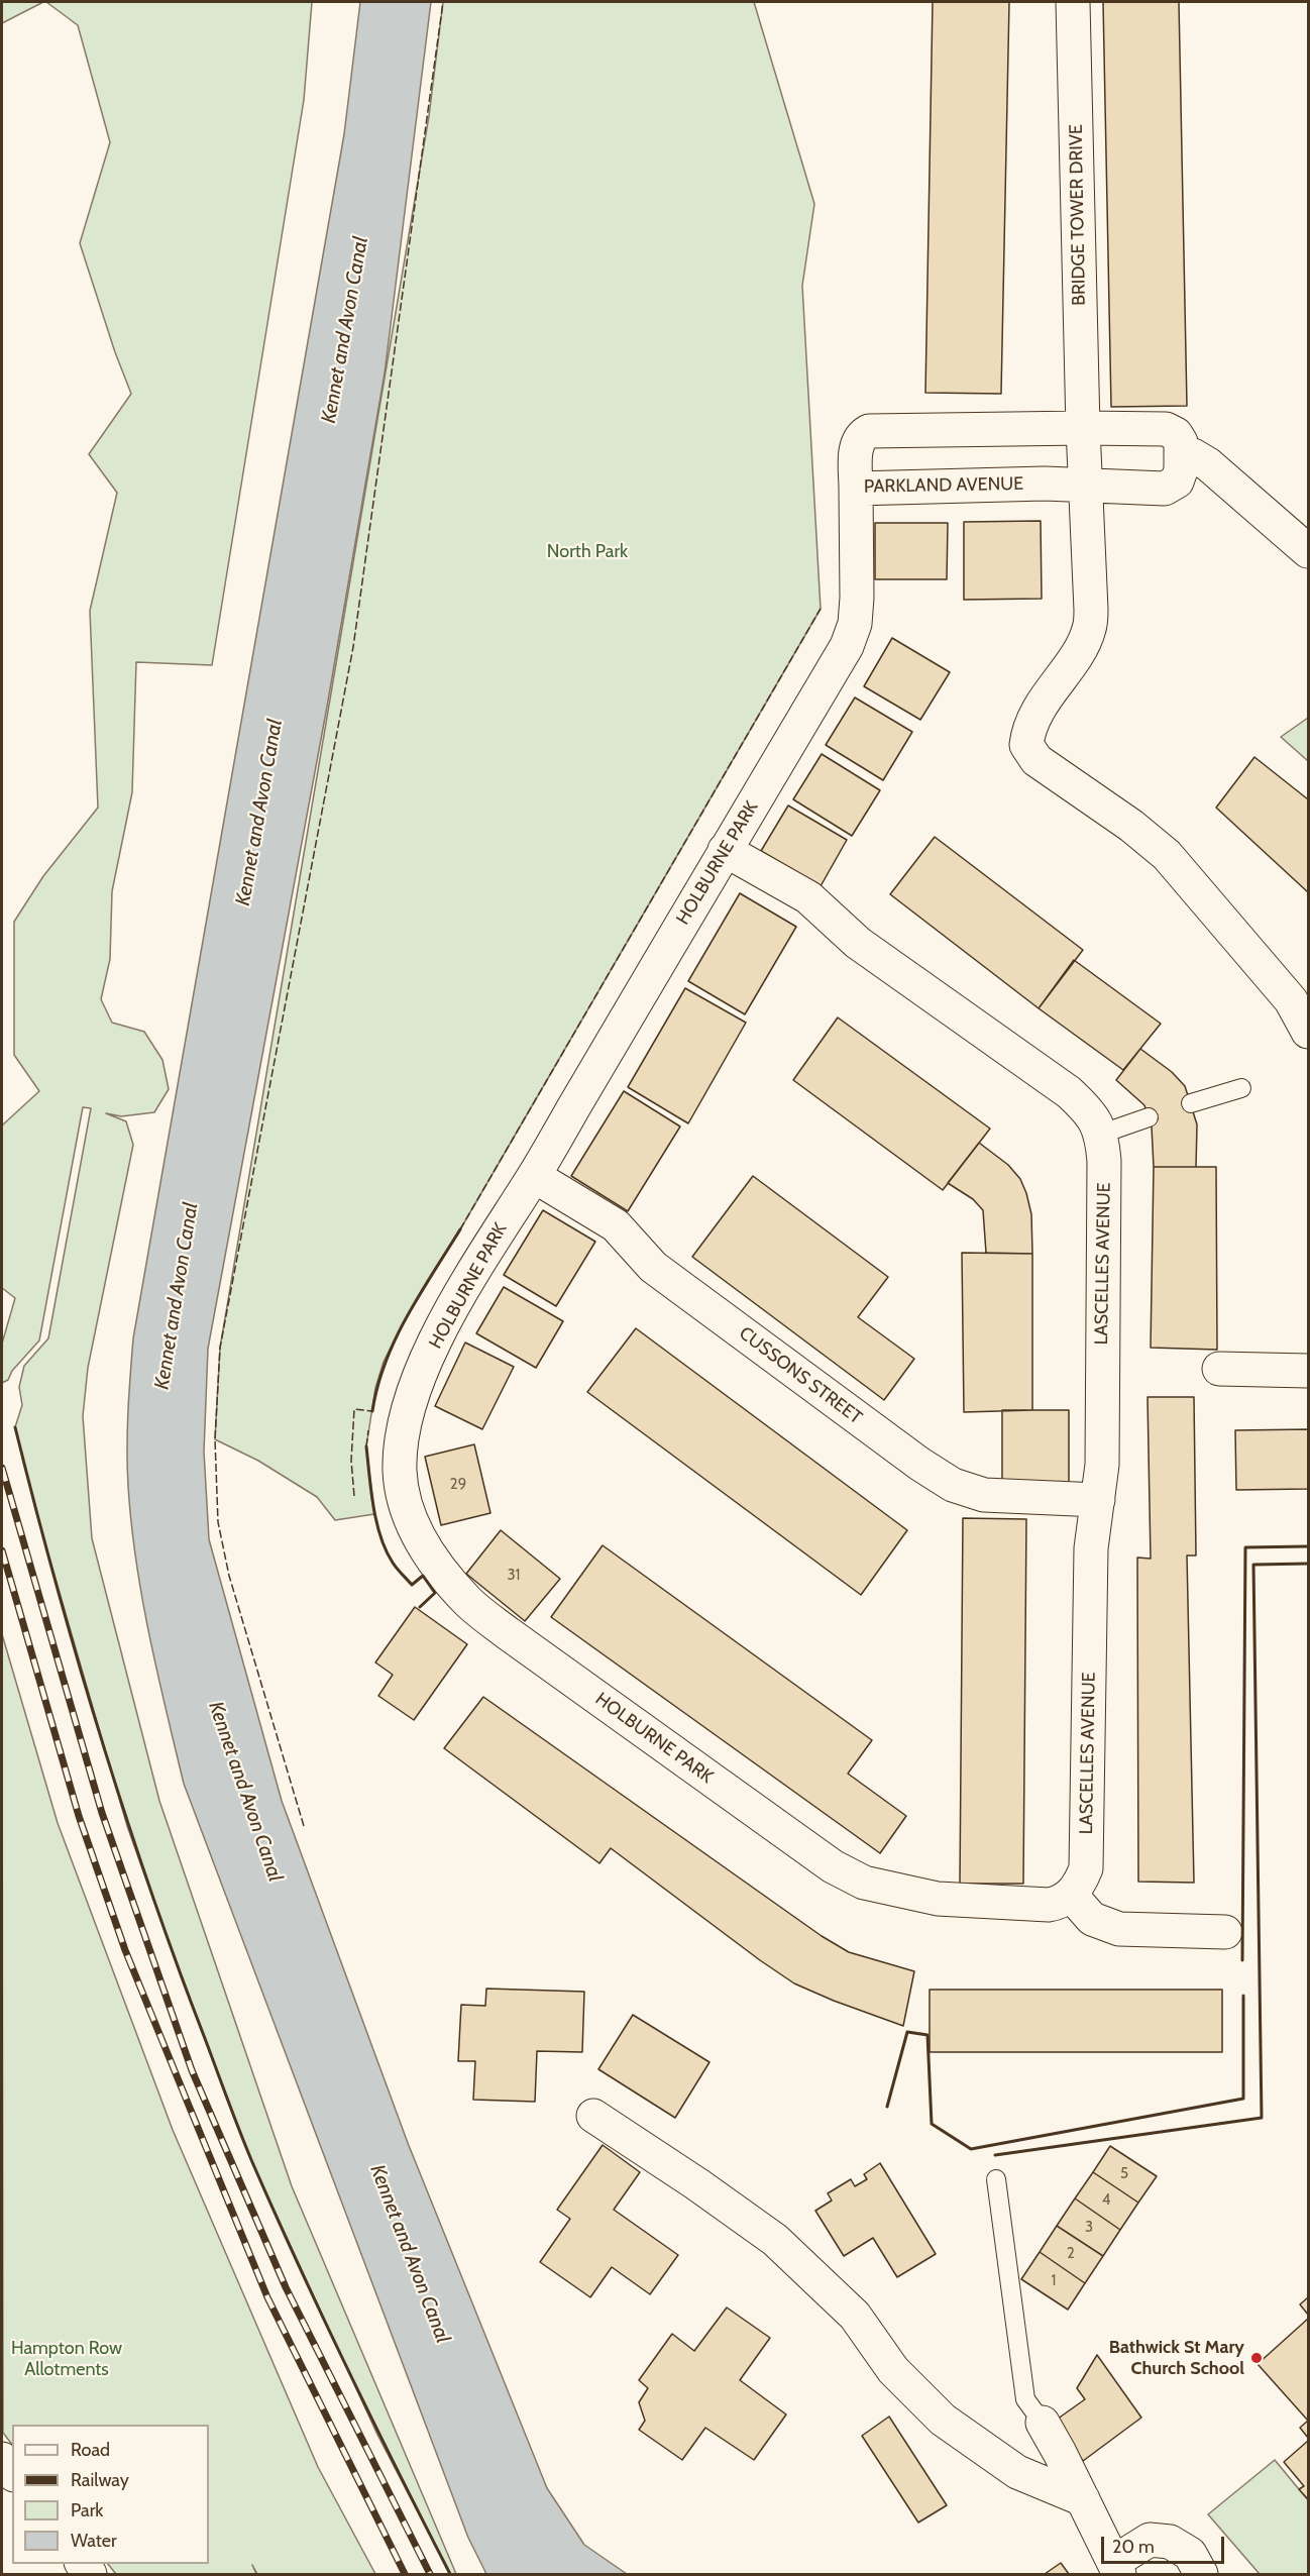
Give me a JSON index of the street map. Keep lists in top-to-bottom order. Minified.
{"streets":{"street":["BRIDGE TOWER DRIVE","PARKLAND AVENUE","HOLBURNE PARK","LASCELLES AVENUE","CUSSONS STREET"]},"crossings":[["BRIDGE TOWER DRIVE","PARKLAND AVENUE"],["PARKLAND AVENUE","HOLBURNE PARK"],["HOLBURNE PARK","LASCELLES AVENUE"],["HOLBURNE PARK","CUSSONS STREET"],["LASCELLES AVENUE","CUSSONS STREET"]],"water":["Kennet and Avon Canal"],"parks":["North Park","Hampton Row Allotments"],"places":["Bathwick St Mary Church School"],"house_numbers":["29","31","5","4","3","2","1"],"legend":["Road","Railway","Park","Water"],"scale_bar":"20 m"}
